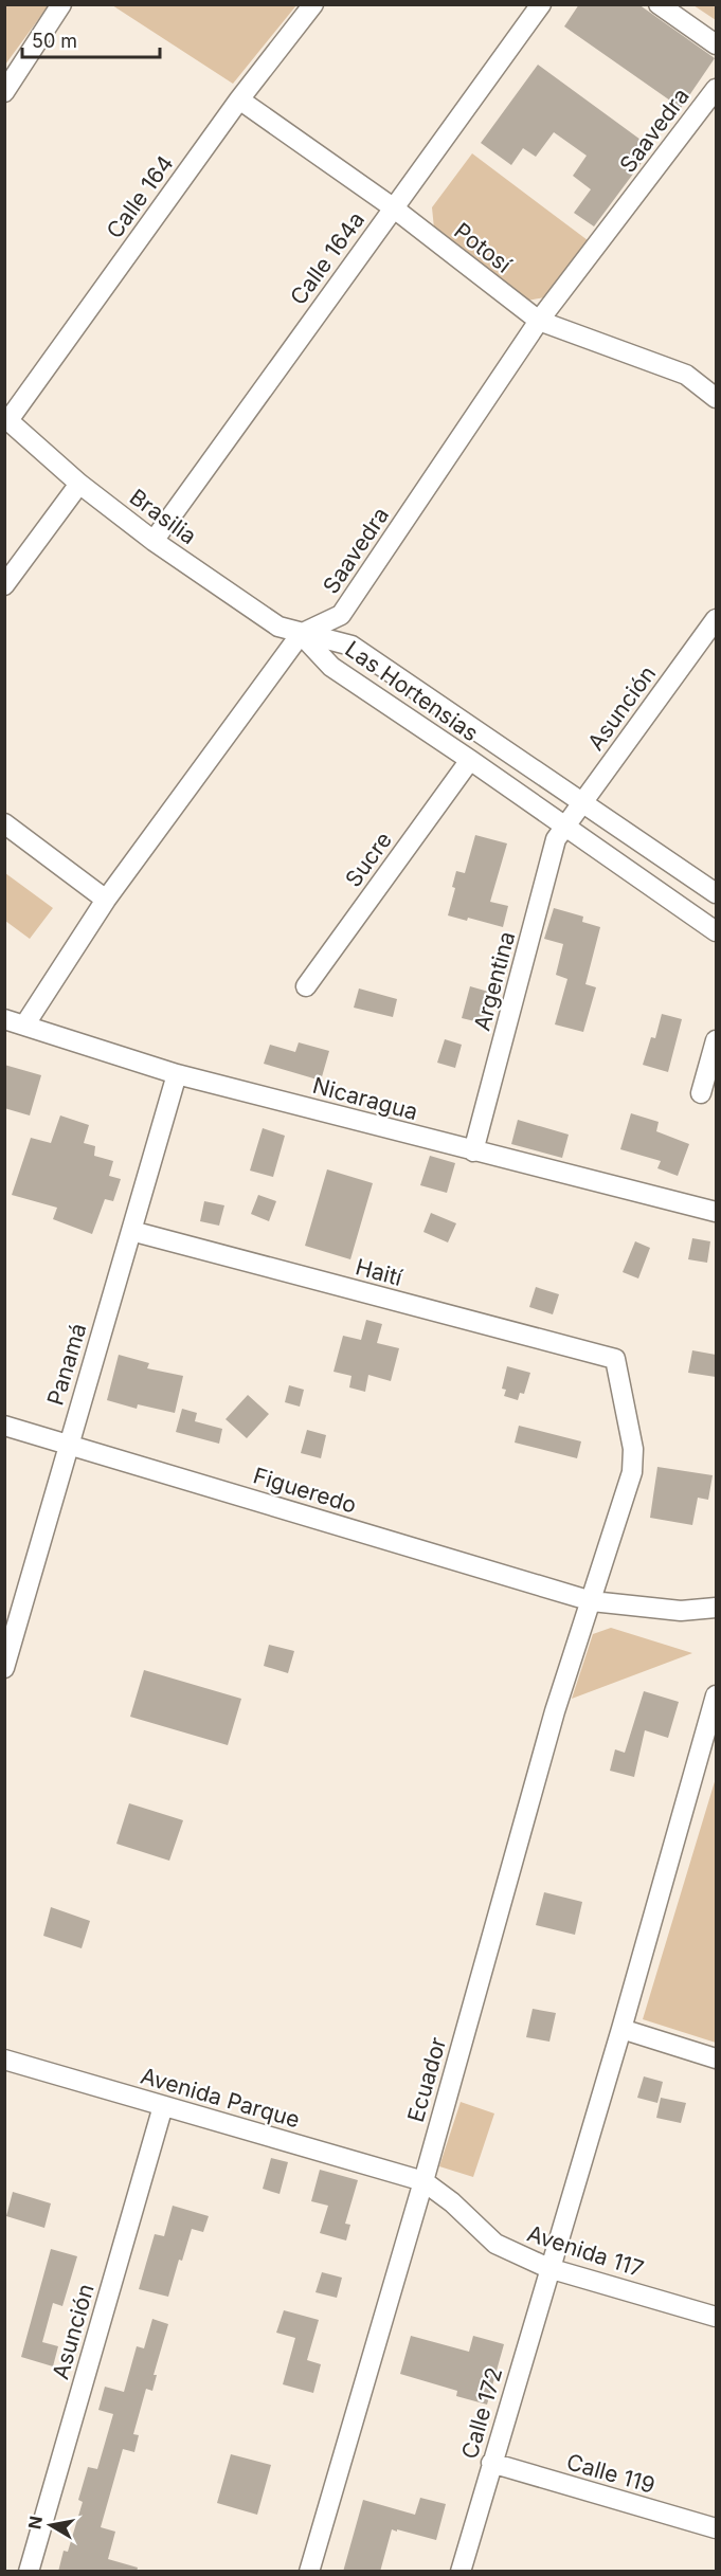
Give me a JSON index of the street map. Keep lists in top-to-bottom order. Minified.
{"streets":{"street":["Saavedra","Calle 164","Potosí","Calle 164a","Brasilia","Las Hortensias","Asunción","Sucre","Argentina","Nicaragua","Haití","Panamá","Figueredo","Ecuador","Avenida Parque","Avenida 117","Calle 172","Calle 119"]},"crossings":[["Saavedra","Potosí"],["Saavedra","Brasilia"],["Saavedra","Las Hortensias"],["Saavedra","Nicaragua"],["Calle 164","Potosí"],["Calle 164","Brasilia"],["Potosí","Calle 164a"],["Calle 164a","Brasilia"],["Brasilia","Las Hortensias"],["Las Hortensias","Asunción"],["Las Hortensias","Sucre"],["Las Hortensias","Argentina"],["Asunción","Argentina"],["Asunción","Avenida Parque"],["Argentina","Nicaragua"],["Nicaragua","Panamá"],["Haití","Panamá"],["Haití","Ecuador"],["Panamá","Figueredo"],["Figueredo","Ecuador"],["Ecuador","Avenida Parque"],["Ecuador","Avenida 117"],["Avenida Parque","Avenida 117"],["Avenida 117","Calle 172"],["Calle 172","Calle 119"]],"scale_bar":"50 m","north":"left"}
